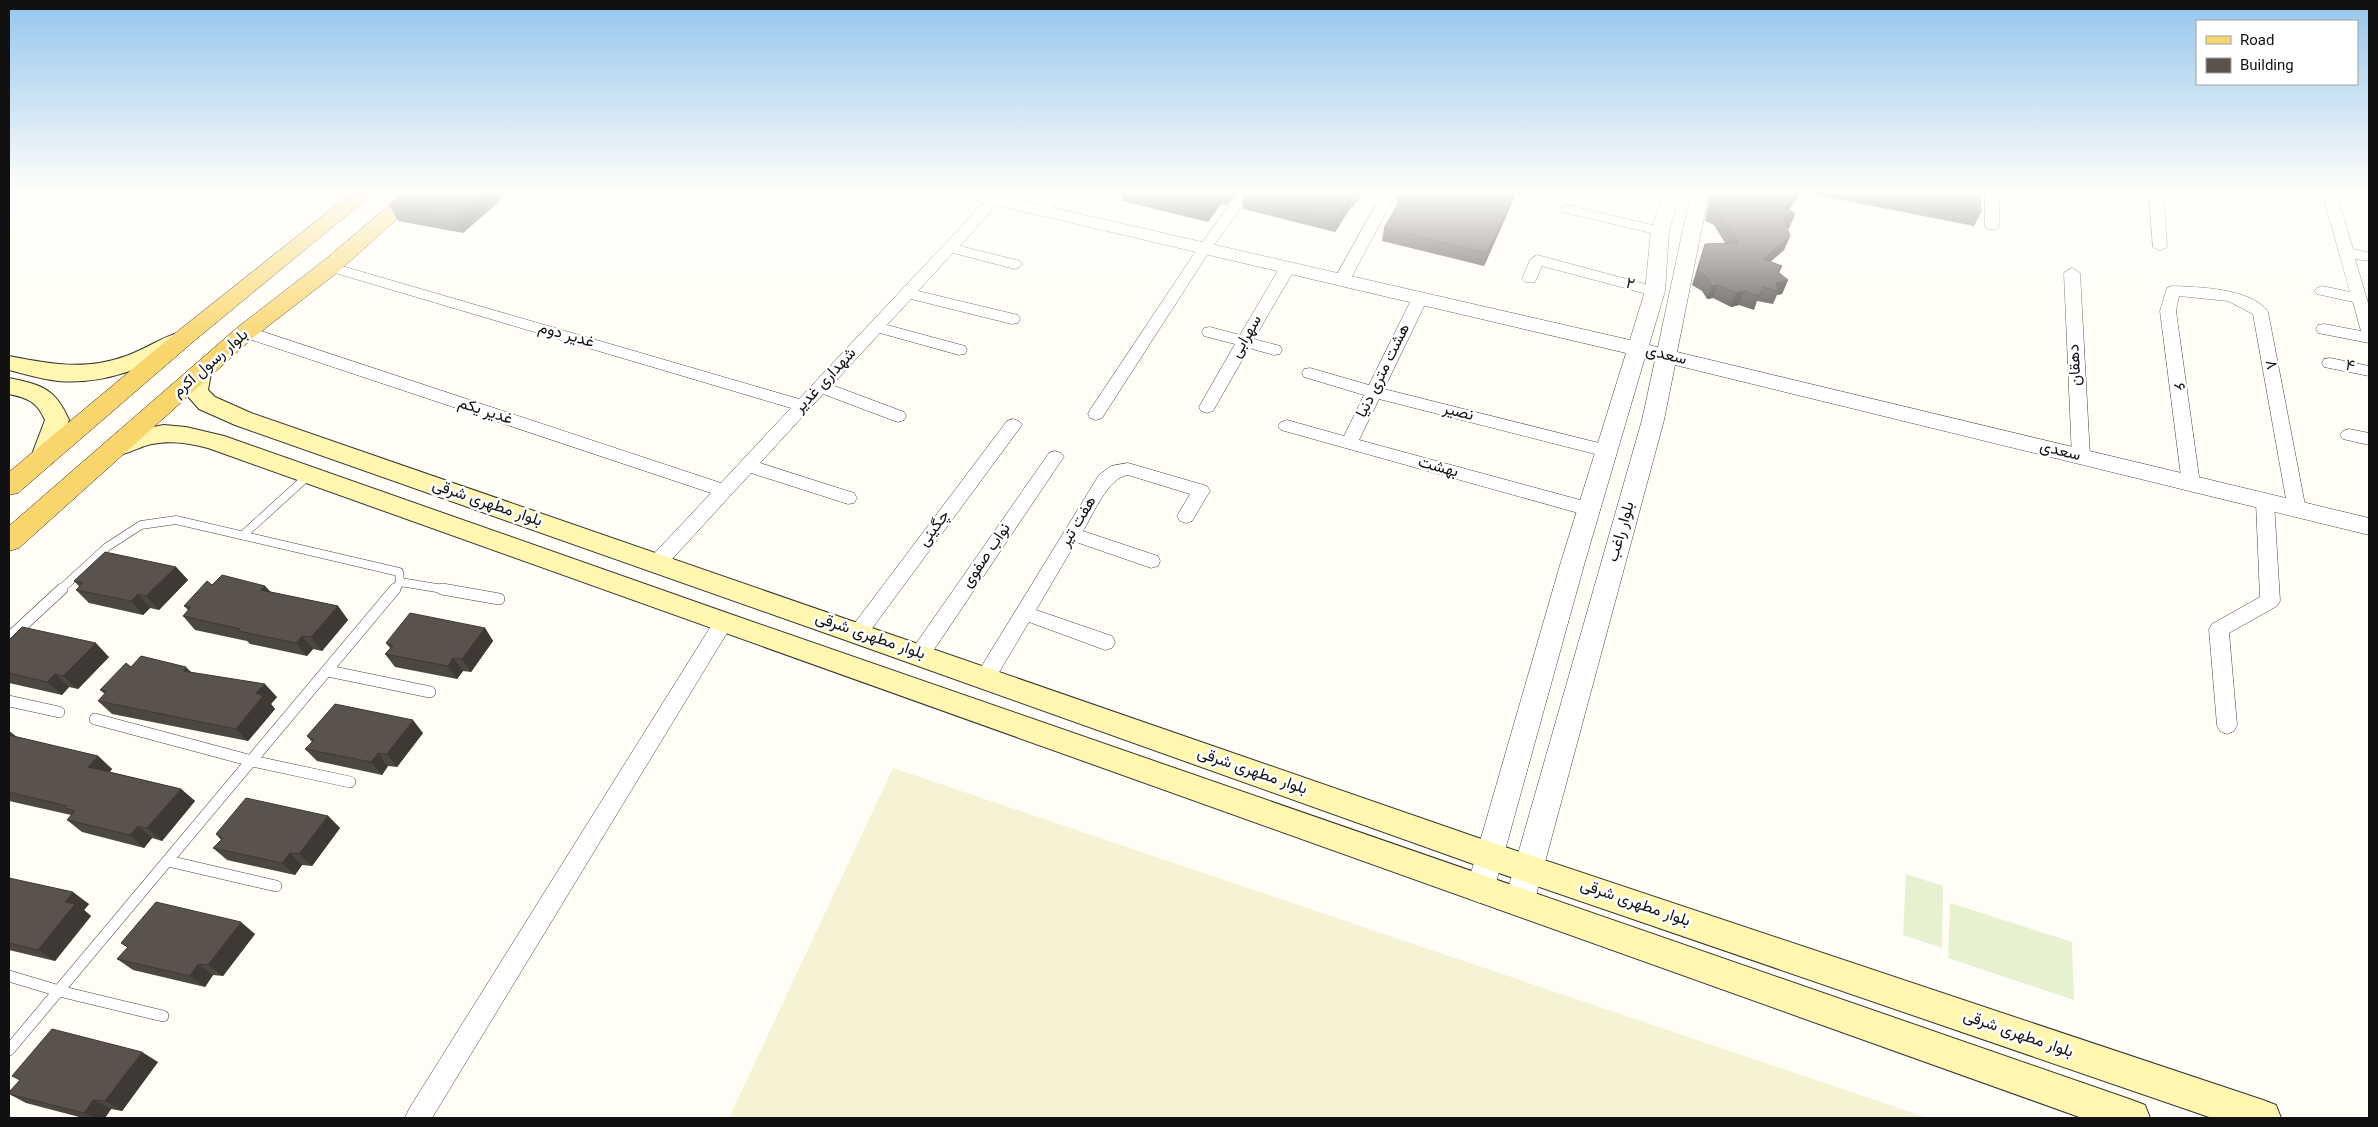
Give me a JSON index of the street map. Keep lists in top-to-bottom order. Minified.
{"streets":{"main road":["بلوار رسول اکرم","بلوار مطهری شرقی"],"street":["۲","غدیر دوم","سهرابی","سعدی","دهقان","۸","۴","هشت متری دنیا","شهداری غدیر","۶","غدیر یکم","نصیر","بهشت","هفت تیر","چگینی","بلوار راغب","نواب صفوی"]},"crossings":[["غدیر دوم","بلوار رسول اکرم"],["غدیر دوم","شهداری غدیر"],["سهرابی","سعدی"],["سعدی","دهقان"],["سعدی","۸"],["سعدی","هشت متری دنیا"],["سعدی","۶"],["سعدی","بلوار راغب"],["بلوار رسول اکرم","غدیر یکم"],["بلوار رسول اکرم","بلوار مطهری شرقی"],["۸","۶"],["هشت متری دنیا","نصیر"],["هشت متری دنیا","بهشت"],["شهداری غدیر","غدیر یکم"],["شهداری غدیر","بلوار مطهری شرقی"],["بلوار مطهری شرقی","هفت تیر"],["بلوار مطهری شرقی","چگینی"],["بلوار مطهری شرقی","بلوار راغب"],["بلوار مطهری شرقی","نواب صفوی"]],"legend":["Road","Building"]}
